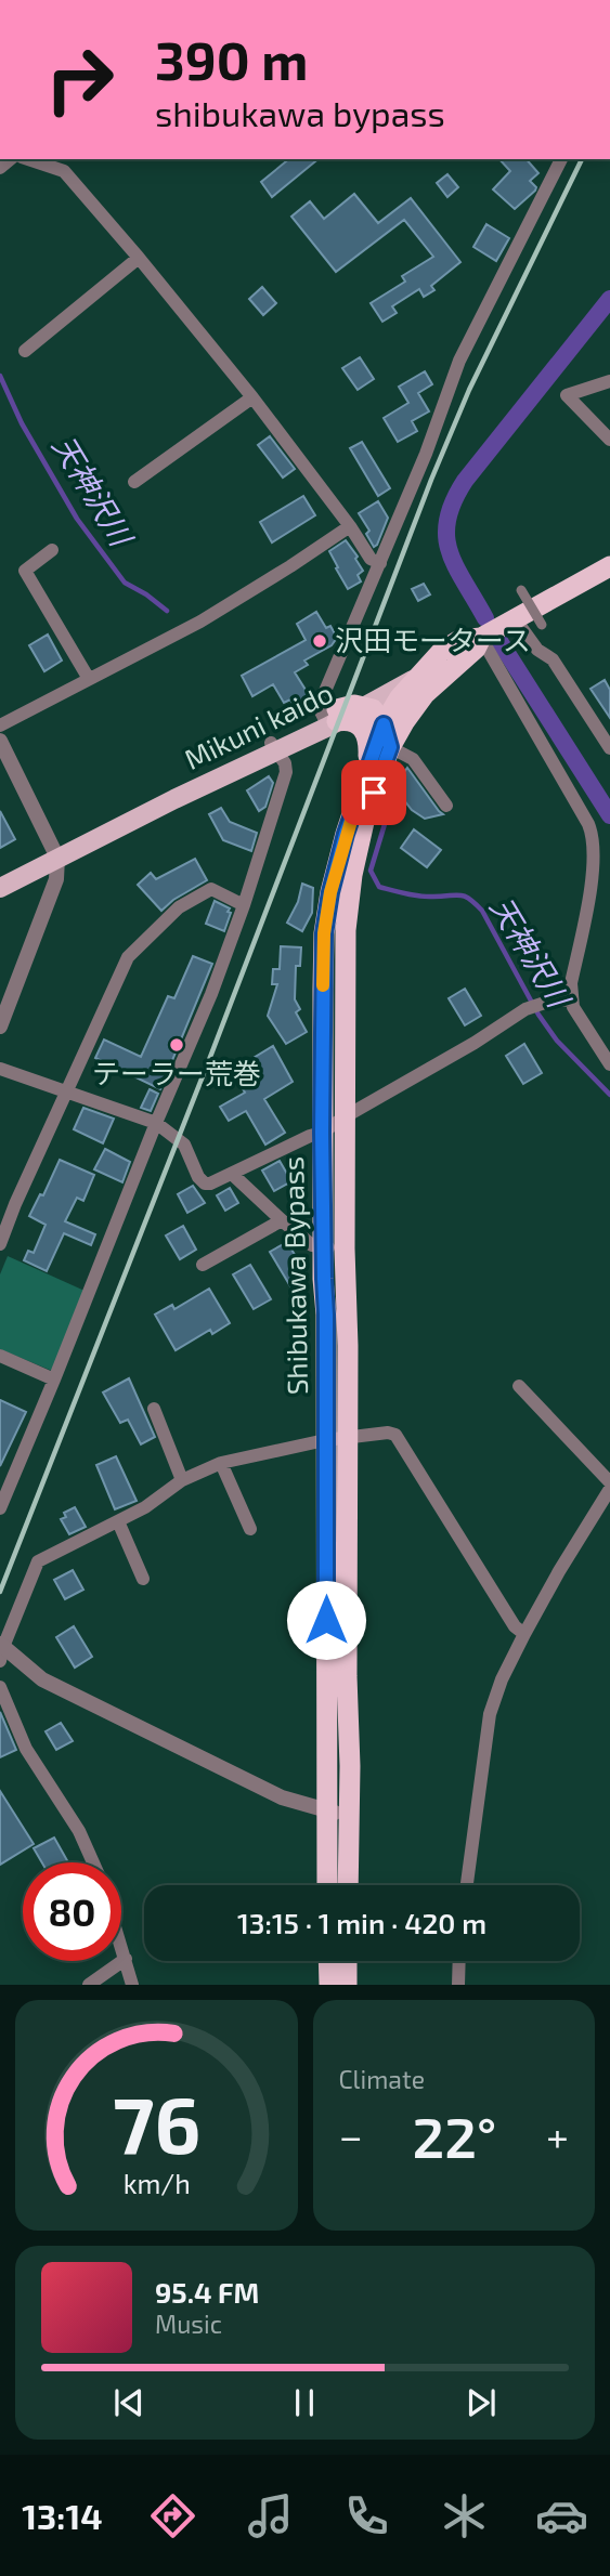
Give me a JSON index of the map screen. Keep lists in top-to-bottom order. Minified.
{"streets":{"highway":["Shibukawa Bypass"],"main road":["Mikuni kaido"]},"crossings":[["Mikuni kaido","Shibukawa Bypass"]],"water":["天神沢川"],"places":["沢田モータース","テーラー荒巻"],"page":{"turn":["390 m","shibukawa bypass"],"limit":"80","trip":"13:15 · 1 min · 420 m","tile":"Climate","heat":["−","22°","+"],"song":["95.4 FM","Music"],"tabs":"13:14","gauge":["76","km/h"]}}
